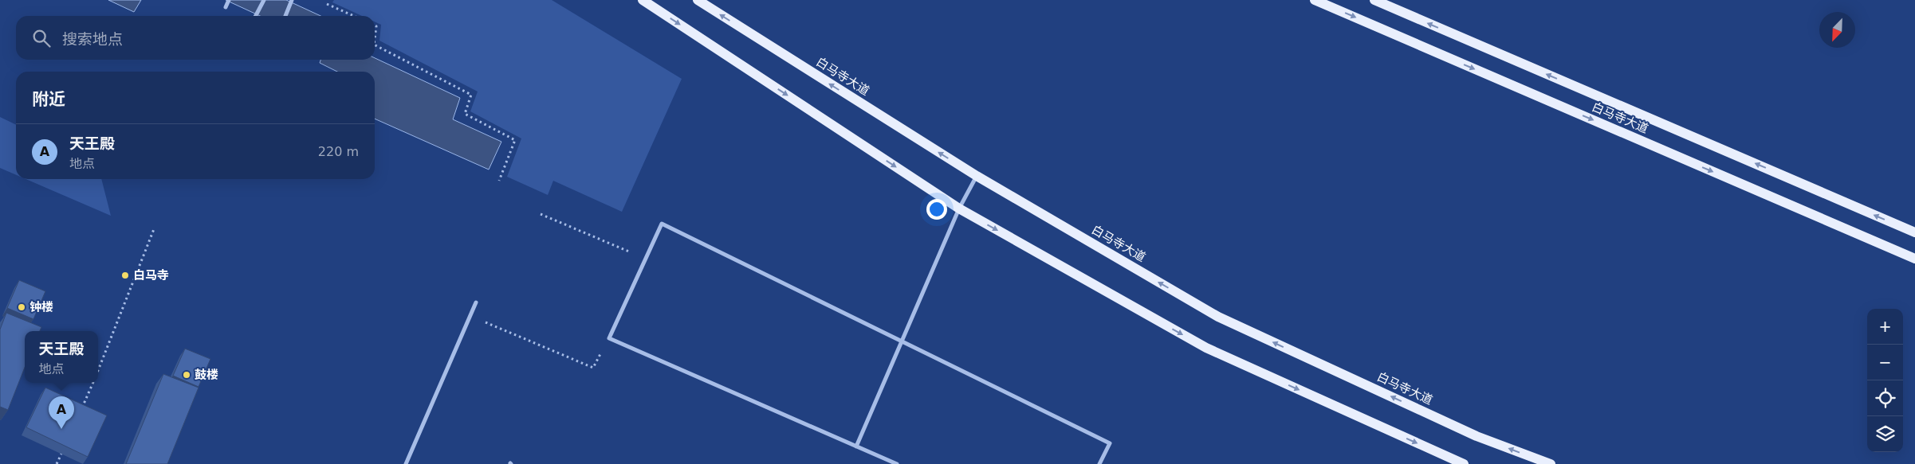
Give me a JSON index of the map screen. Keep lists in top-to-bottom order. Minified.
{"streets":{"main road":["白马寺大道"]},"places":["白马寺","钟楼","鼓楼"],"north":"bottom left","page":{"search":"搜索地点","heading":"附近","list":[{"mark":"A","name":"天王殿","note":"地点","value":"220 m"}],"map_buttons":["+","−"],"popup":["天王殿","地点"],"pins":"A"}}
